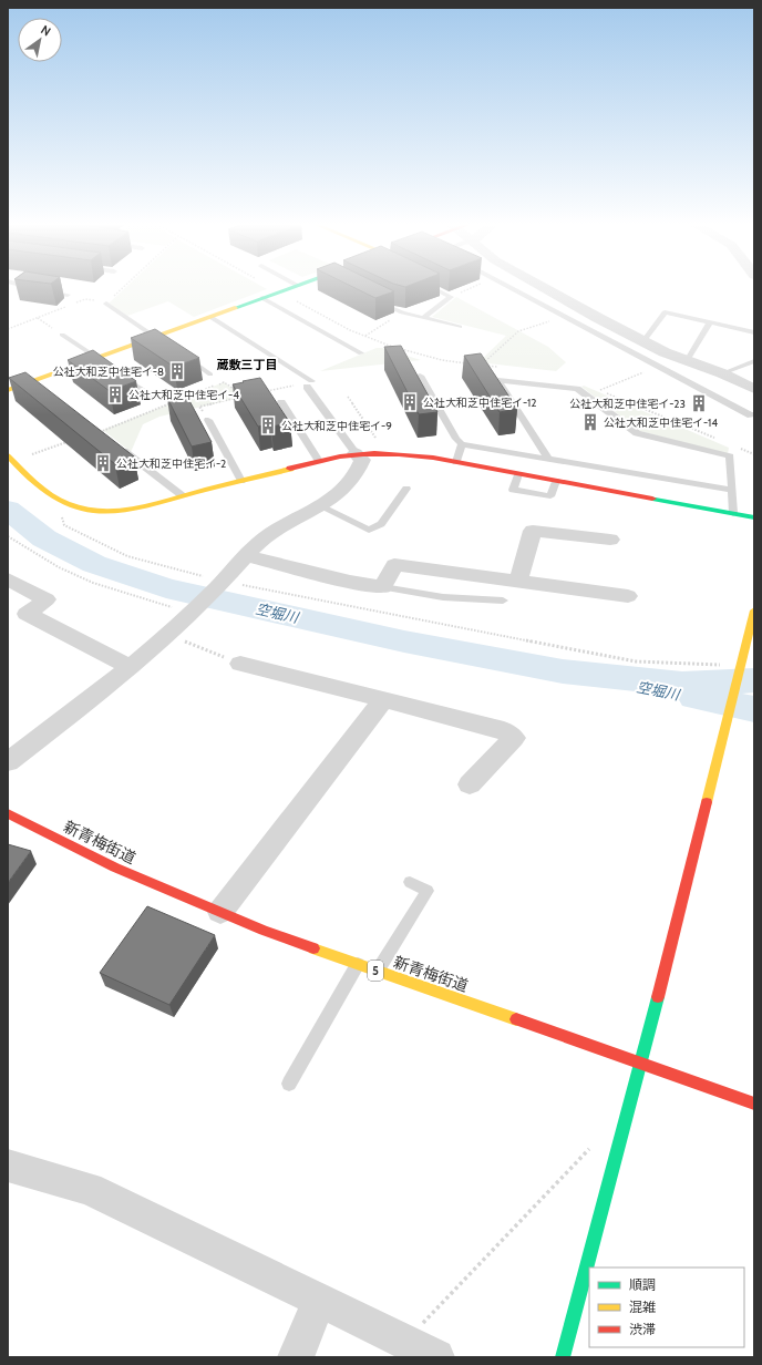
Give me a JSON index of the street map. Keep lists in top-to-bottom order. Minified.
{"streets":{"street":["新青梅街道","5"]},"districts":["蔵敷三丁目"],"water":["空堀川"],"places":{"building":["公社大和芝中住宅イ-8","公社大和芝中住宅イ-4","公社大和芝中住宅イ-12","公社大和芝中住宅イ-23","公社大和芝中住宅イ-14","公社大和芝中住宅イ-9","公社大和芝中住宅イ-2"]},"legend":["順調","混雑","渋滞"],"north":"top right"}
